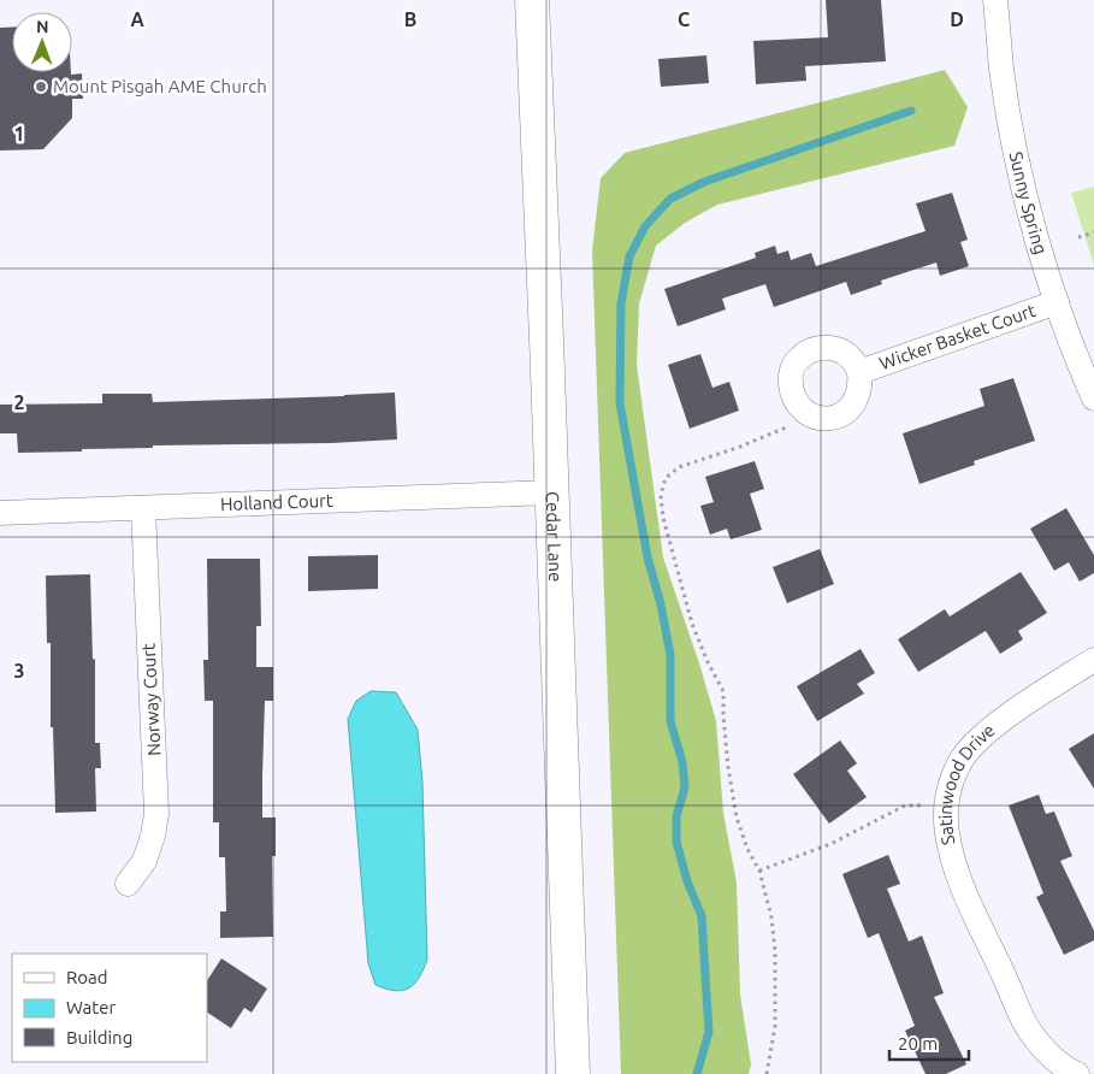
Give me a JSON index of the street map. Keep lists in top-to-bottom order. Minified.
{"streets":{"main road":["Cedar Lane"],"street":["Sunny Spring","Wicker Basket Court","Holland Court","Norway Court","Satinwood Drive"]},"crossings":[["Sunny Spring","Wicker Basket Court"],["Holland Court","Cedar Lane"],["Holland Court","Norway Court"]],"places":["Mount Pisgah AME Church"],"legend":["Road","Water","Building"],"scale_bar":"20 m","north":"top","grid":{"columns":["A","B","C","D"],"rows":["1","2","3"]}}
